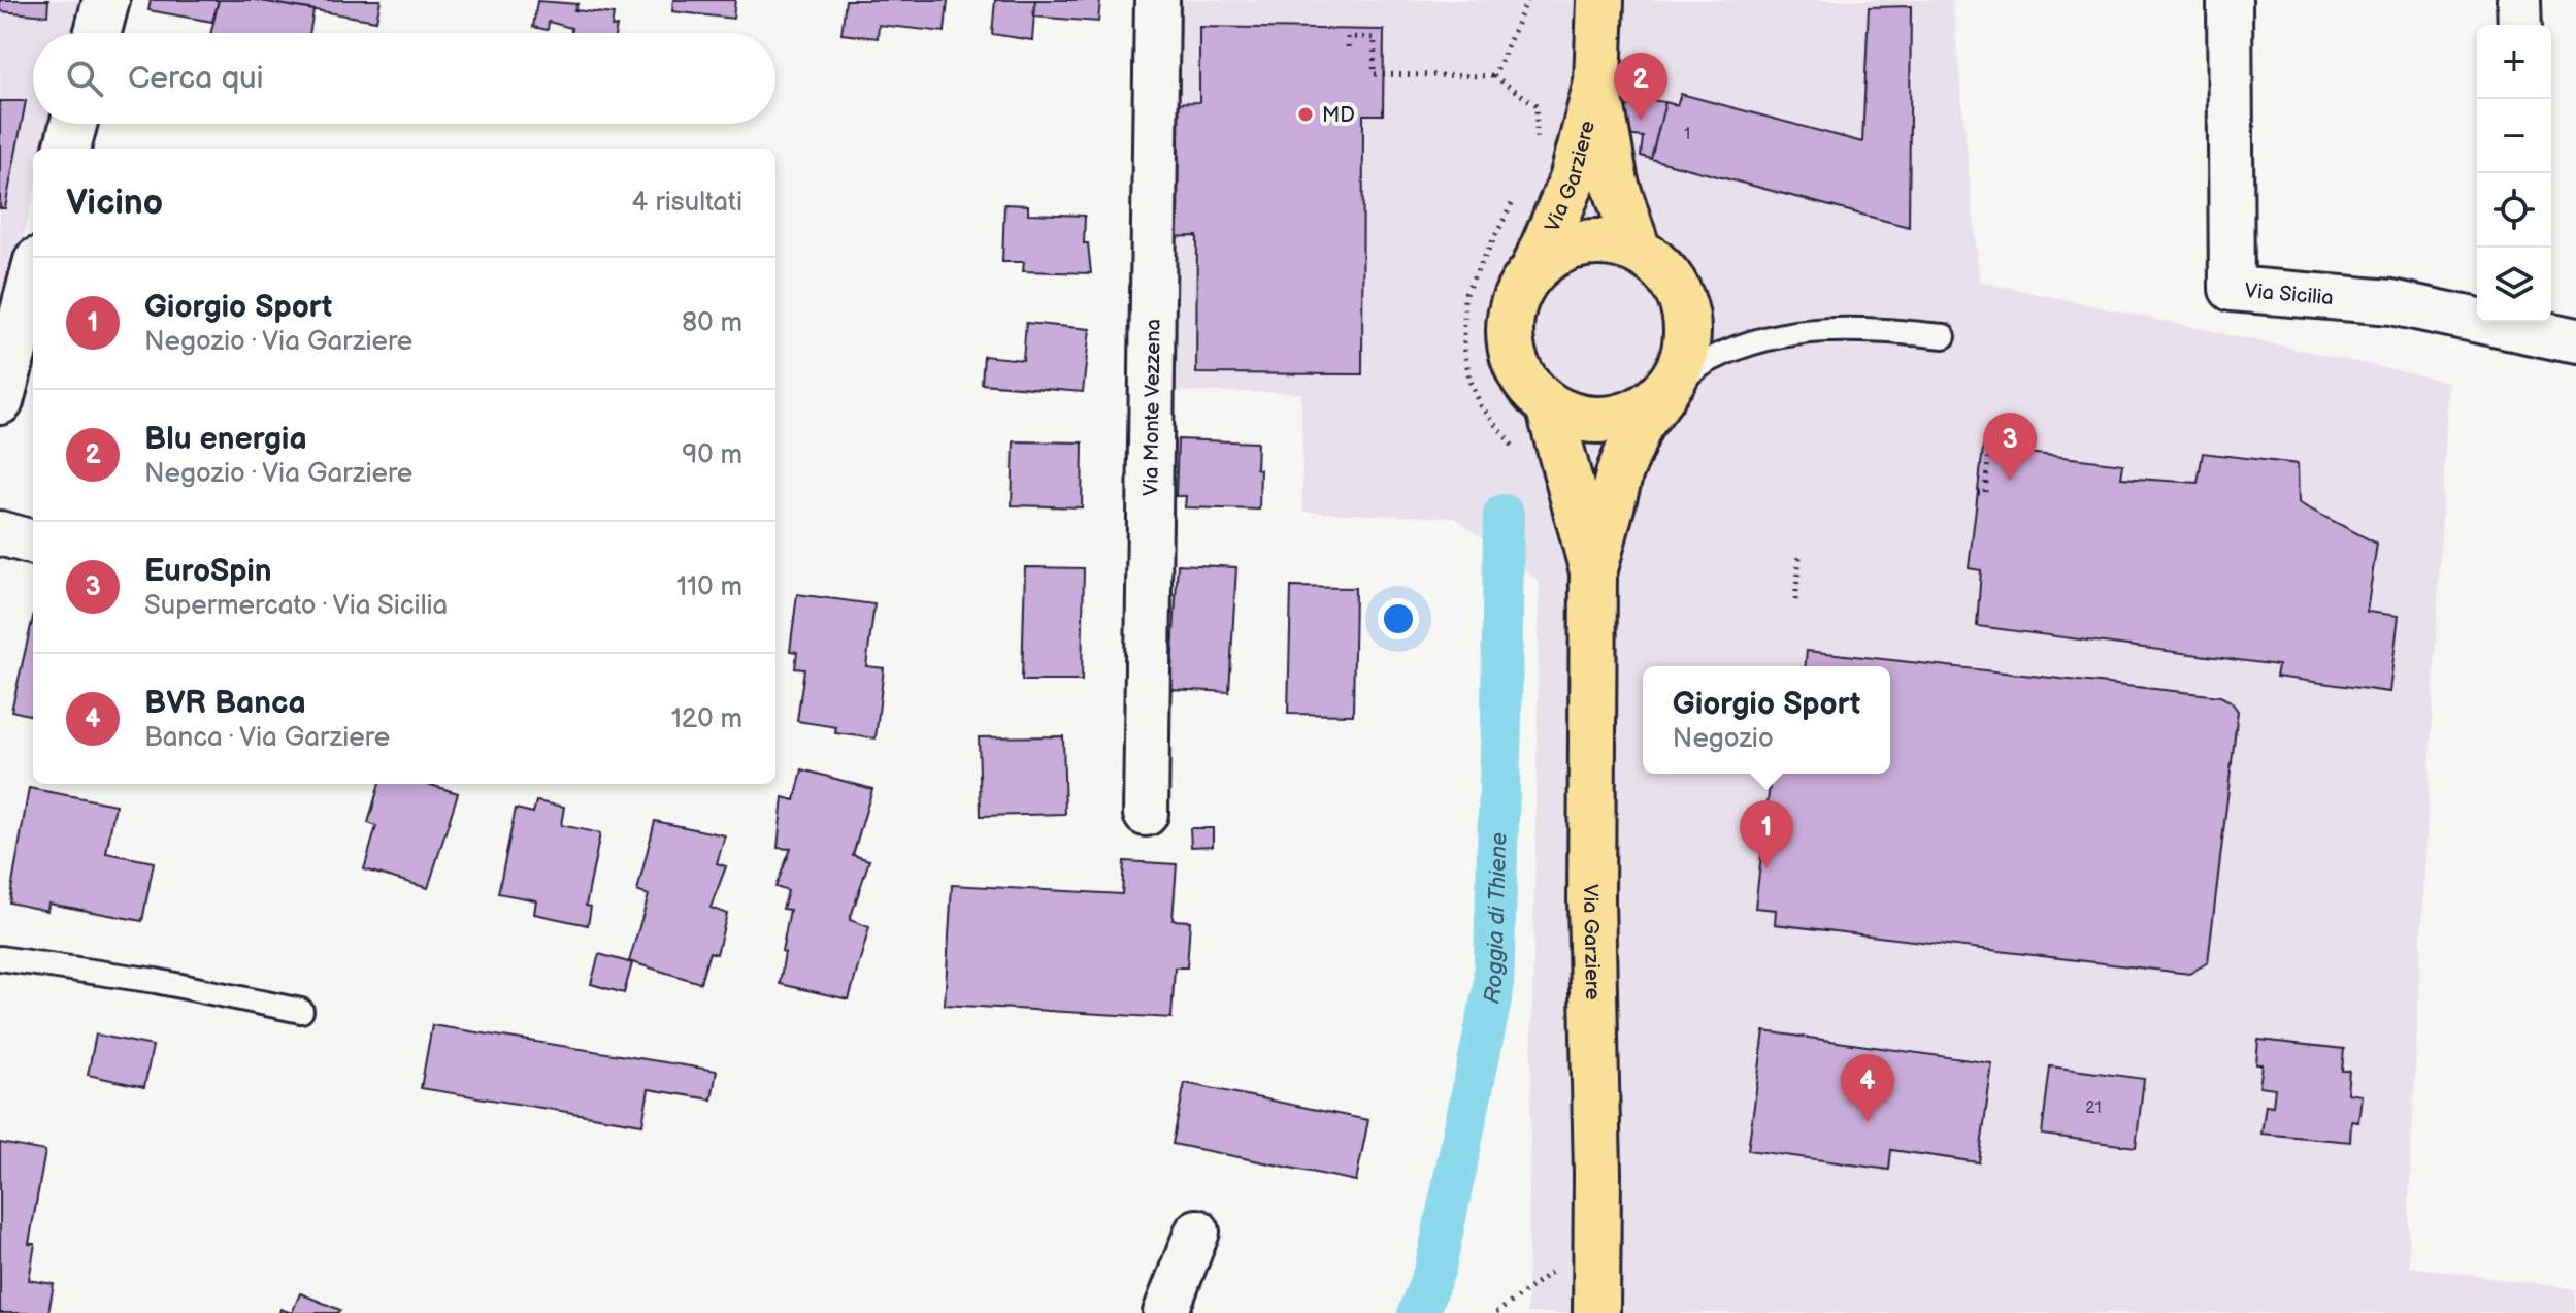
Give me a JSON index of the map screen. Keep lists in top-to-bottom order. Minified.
{"streets":{"main road":["Via Garziere"],"street":["Via Sicilia","Via Monte Vezzena"]},"water":["Roggia di Thiene"],"places":["MD"],"house_numbers":["1","21"],"page":{"map_buttons":["+","−"],"search":"Cerca qui","pins":["2","3","1","4"],"heading":["Vicino","4 risultati"],"list":[{"mark":"1","name":"Giorgio Sport","note":"Negozio · Via Garziere","value":"80 m"},{"mark":"2","name":"Blu energia","note":"Negozio · Via Garziere","value":"90 m"},{"mark":"3","name":"EuroSpin","note":"Supermercato · Via Sicilia","value":"110 m"},{"mark":"4","name":"BVR Banca","note":"Banca · Via Garziere","value":"120 m"}],"popup":["Giorgio Sport","Negozio"]}}
